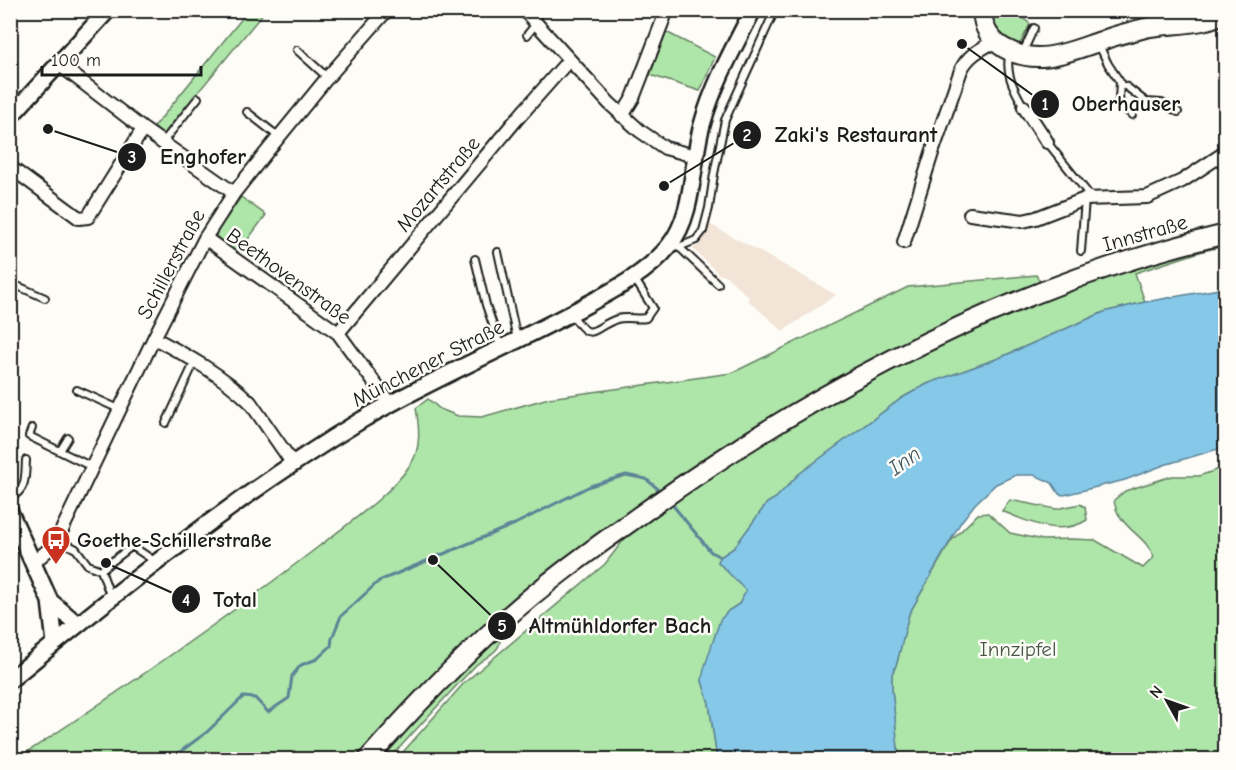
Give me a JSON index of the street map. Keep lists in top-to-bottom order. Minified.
{"streets":{"main road":["Innstraße"],"street":["Mozartstraße","Schillerstraße","Beethovenstraße","Münchener Straße"]},"crossings":[["Mozartstraße","Beethovenstraße"],["Schillerstraße","Beethovenstraße"],["Beethovenstraße","Münchener Straße"]],"water":["Inn"],"parks":["Innzipfel"],"places":{"other":["Oberhauser","Enghofer","Zaki's Restaurant","Altmühldorfer Bach","Total"],"bus stop":["Goethe-Schillerstraße"]},"scale_bar":"100 m","north":"top left"}
